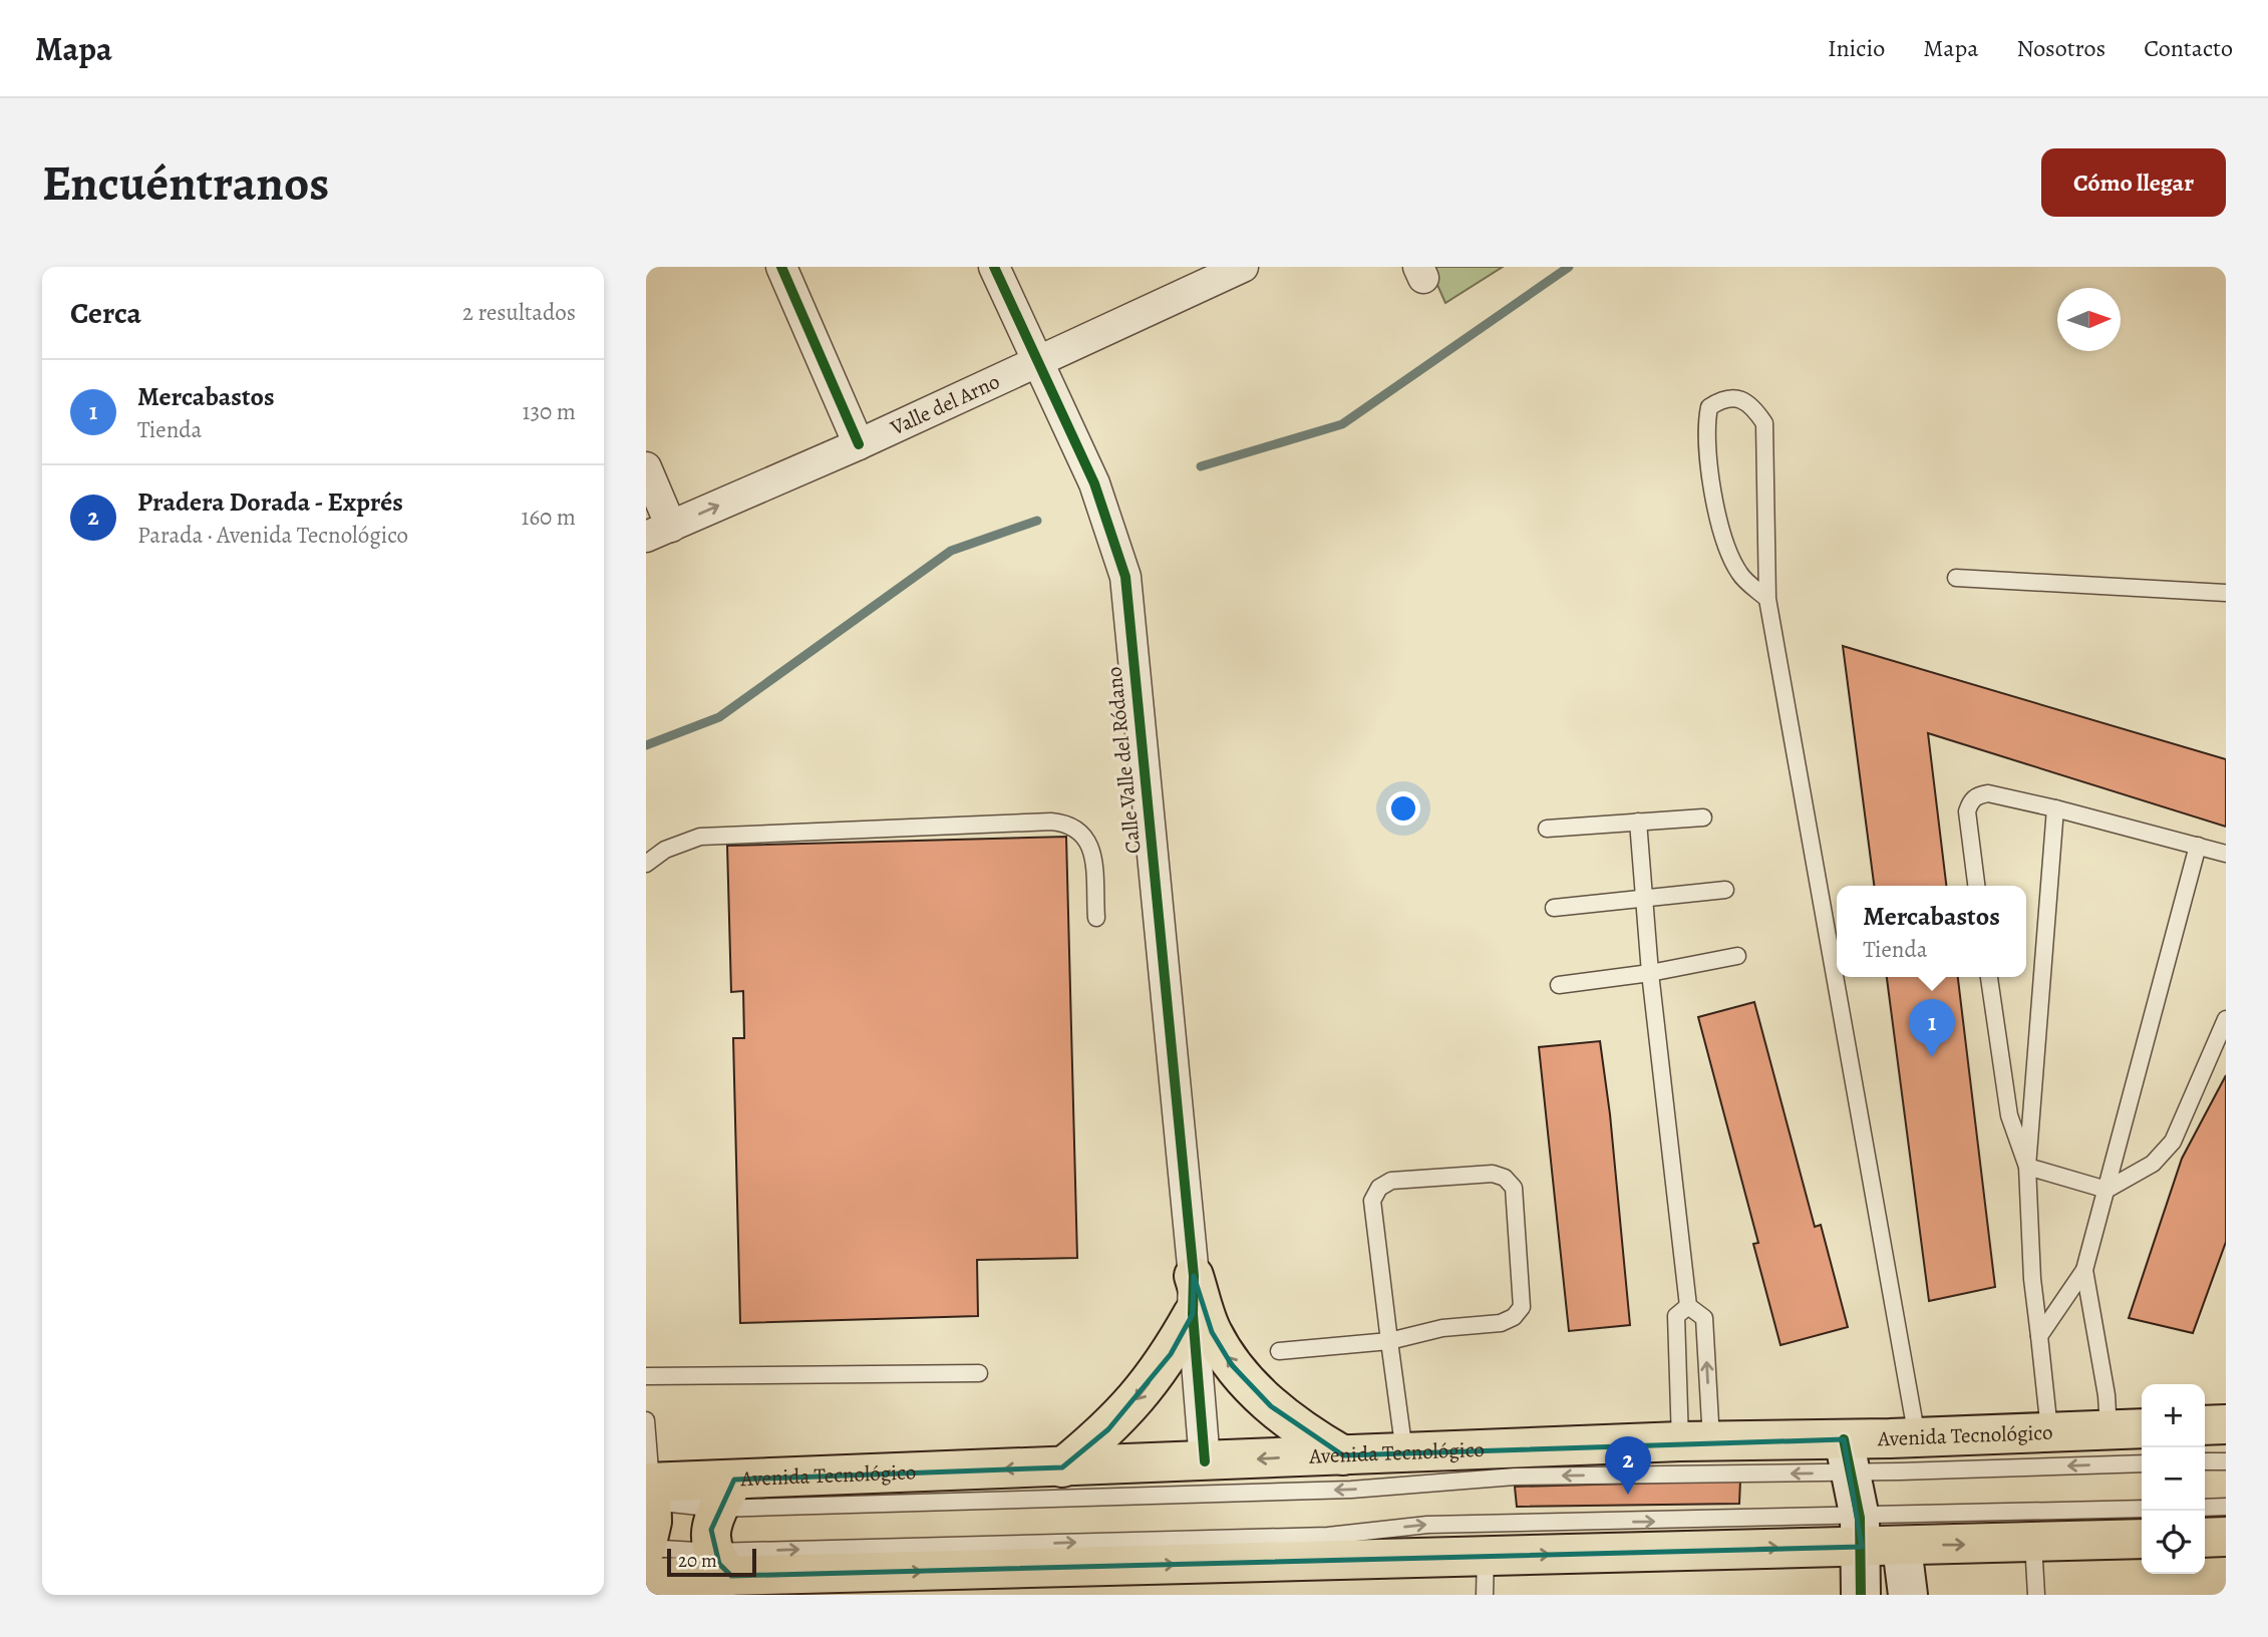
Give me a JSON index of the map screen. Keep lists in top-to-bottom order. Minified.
{"streets":{"main road":["Avenida Tecnológico"],"street":["Valle del Arno","Calle Valle del Ródano"]},"crossings":[["Valle del Arno","Calle Valle del Ródano"],["Calle Valle del Ródano","Avenida Tecnológico"]],"one_way":["Valle del Arno"],"scale_bar":"20 m","north":"right","page":{"header":"Mapa","nav":["Inicio","Mapa","Nosotros","Contacto"],"buttons":"Cómo llegar","title":"Encuéntranos","heading":["Cerca","2 resultados"],"list":[{"mark":"1","name":"Mercabastos","note":"Tienda","value":"130 m"},{"mark":"2","name":"Pradera Dorada - Exprés","note":"Parada · Avenida Tecnológico","value":"160 m"}],"popup":["Mercabastos","Tienda"],"pins":["1","2"],"map_buttons":["+","−"],"scale":"20 m"}}
